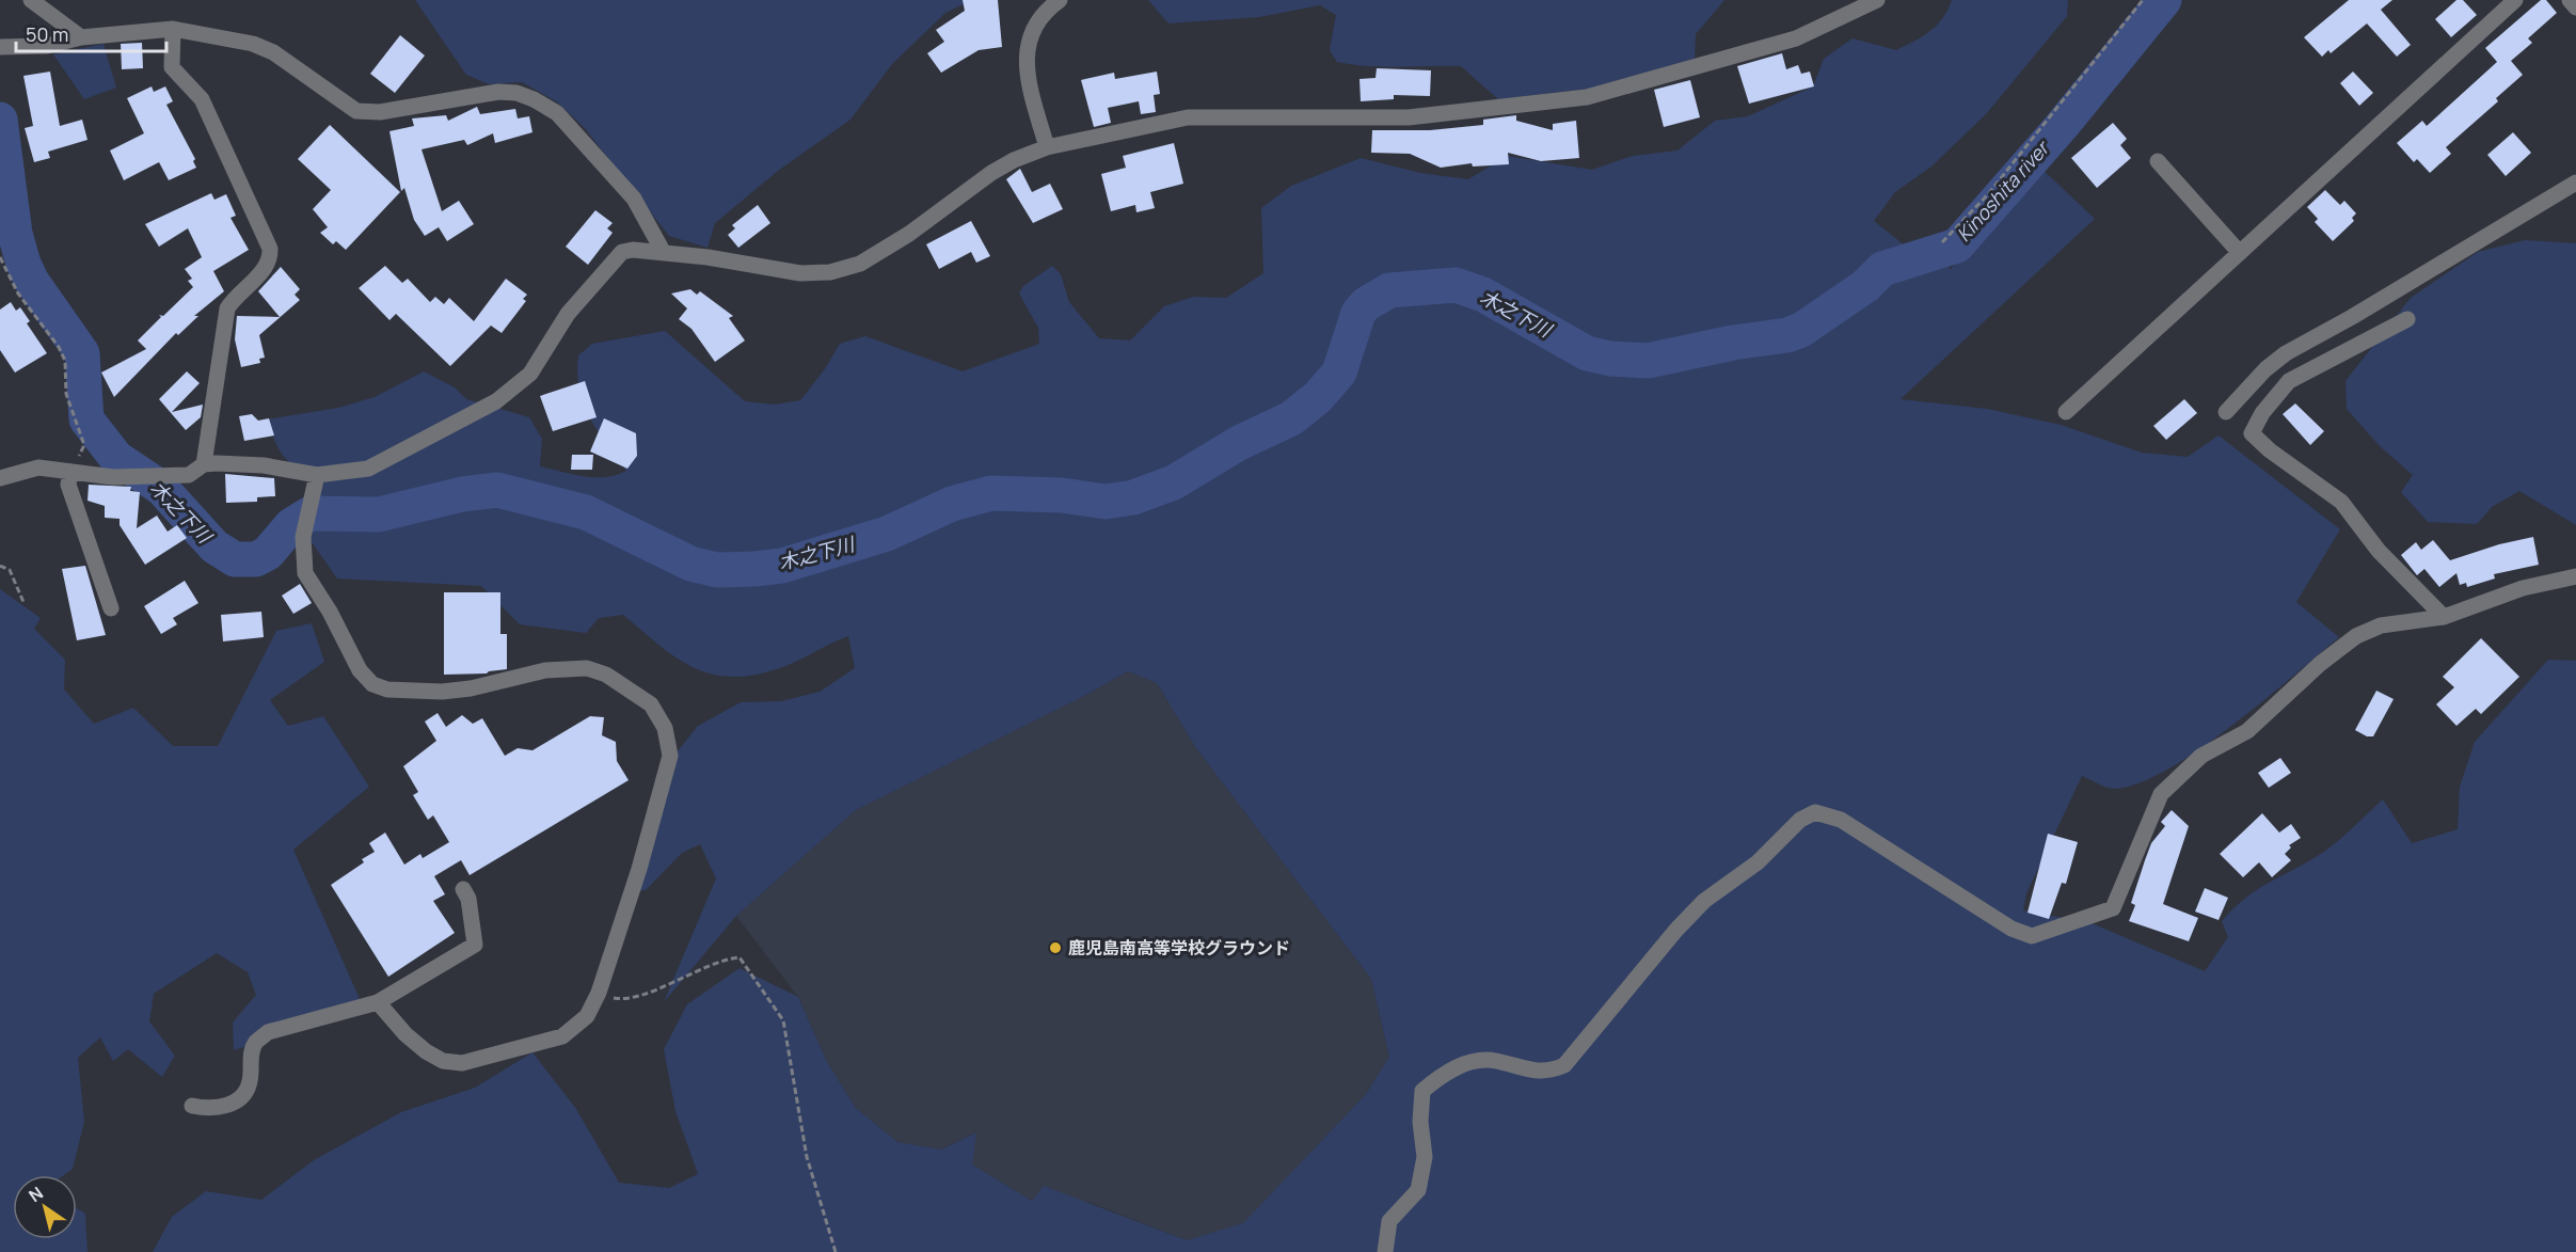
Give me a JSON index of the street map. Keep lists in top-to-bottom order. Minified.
{"water":["Kinoshita river","木之下川"],"places":["鹿児島南高等学校グラウンド"],"scale_bar":"50 m","north":"top left"}
